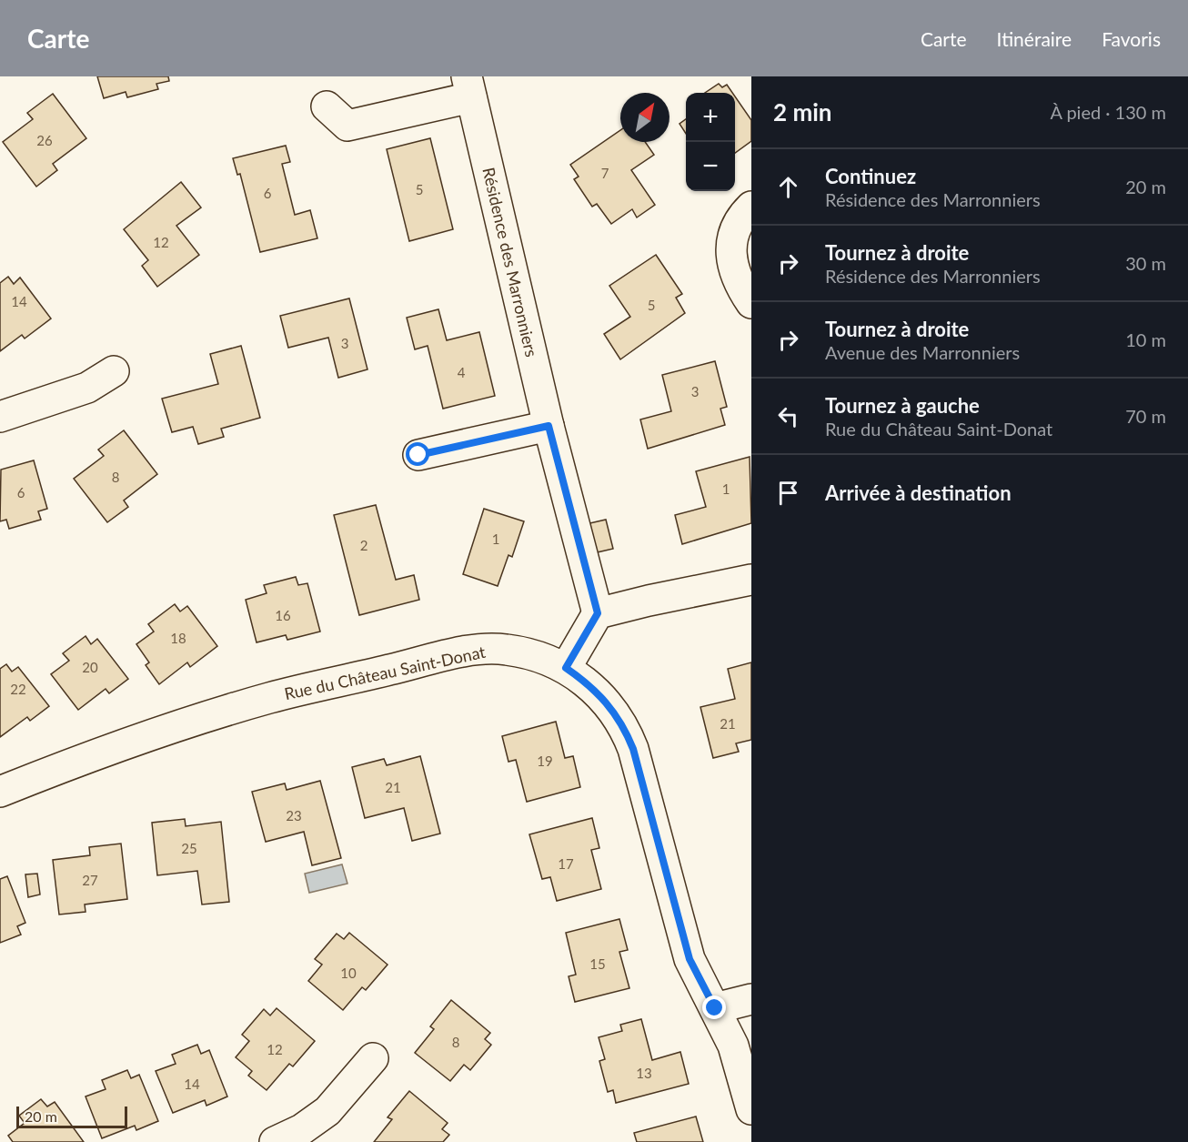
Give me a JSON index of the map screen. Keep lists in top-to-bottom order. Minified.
{"streets":{"street":["Résidence des Marronniers","Rue du Château Saint-Donat"]},"house_numbers":["26","7","5","6","12","14","5","3","4","3","8","1","6","1","2","16","18","20","22","21","19","21","23","25","17","27","15","10","8","12","13","14"],"scale_bar":"20 m","north":"top right","page":{"header":"Carte","nav":["Carte","Itinéraire","Favoris"],"heading":["2 min","À pied · 130 m"],"map_buttons":["+","−"],"list":[["Continuez","Résidence des Marronniers","20 m"],["Tournez à droite","Résidence des Marronniers","30 m"],["Tournez à droite","Avenue des Marronniers","10 m"],["Tournez à gauche","Rue du Château Saint-Donat","70 m"],"Arrivée à destination"],"scale":"20 m"}}
